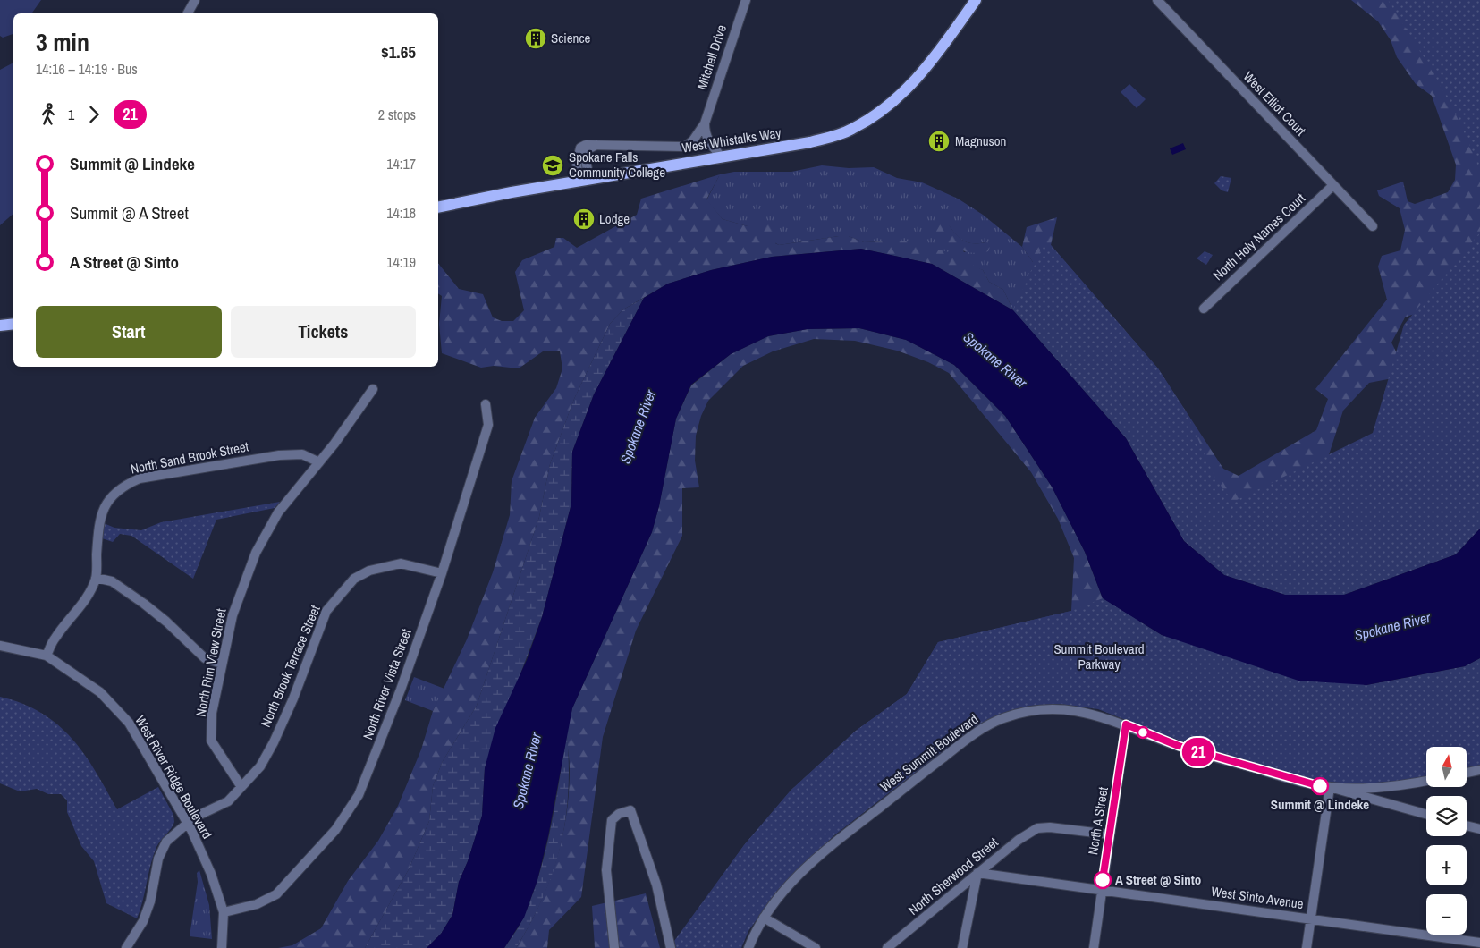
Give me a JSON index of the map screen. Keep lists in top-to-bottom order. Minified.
{"streets":{"main road":["West Whistalks Way"],"street":["Mitchell Drive","West Elliot Court","North Holy Names Court","North Sand Brook Street","North Rim View Street","North Brook Terrace Street","North River Vista Street","West Summit Boulevard","West River Ridge Boulevard","North A Street","North Sherwood Street","West Sinto Avenue"]},"crossings":[["Mitchell Drive","West Whistalks Way"],["West Elliot Court","North Holy Names Court"],["North Sand Brook Street","North Rim View Street"],["North Sand Brook Street","West River Ridge Boulevard"],["North Rim View Street","North Brook Terrace Street"],["North Brook Terrace Street","North River Vista Street"],["North Brook Terrace Street","West River Ridge Boulevard"],["North River Vista Street","West River Ridge Boulevard"],["West Summit Boulevard","North A Street"],["North A Street","North Sherwood Street"],["North A Street","West Sinto Avenue"],["North Sherwood Street","West Sinto Avenue"]],"water":["Spokane River"],"parks":["Summit Boulevard Parkway"],"places":{"building":["Science","Magnuson","Lodge"],"school or university":["Spokane Falls Community College"],"other":["Summit @ Lindeke","A Street @ Sinto"]},"lines":["bus line 21"],"north":"top","page":{"on_map":"21","heading":["3 min","14:16 – 14:19 · Bus","$1.65"],"legs":["1","21","2 stops"],"list":[{"name":"Summit @ Lindeke","value":"14:17"},{"name":"Summit @ A Street","value":"14:18"},{"name":"A Street @ Sinto","value":"14:19"}],"buttons":["Start","Tickets"],"map_buttons":["+","−"]}}
